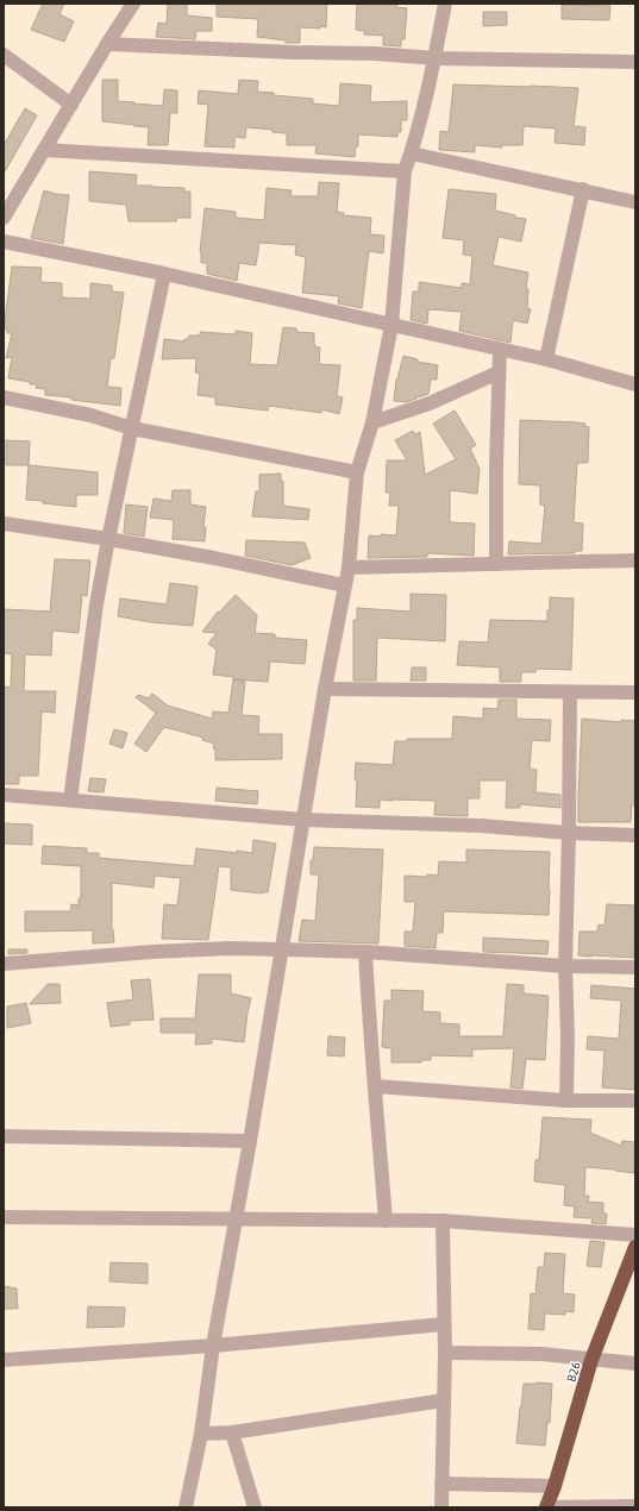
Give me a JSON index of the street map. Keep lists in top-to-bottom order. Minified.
{"streets":{"highway":["B26"]}}
